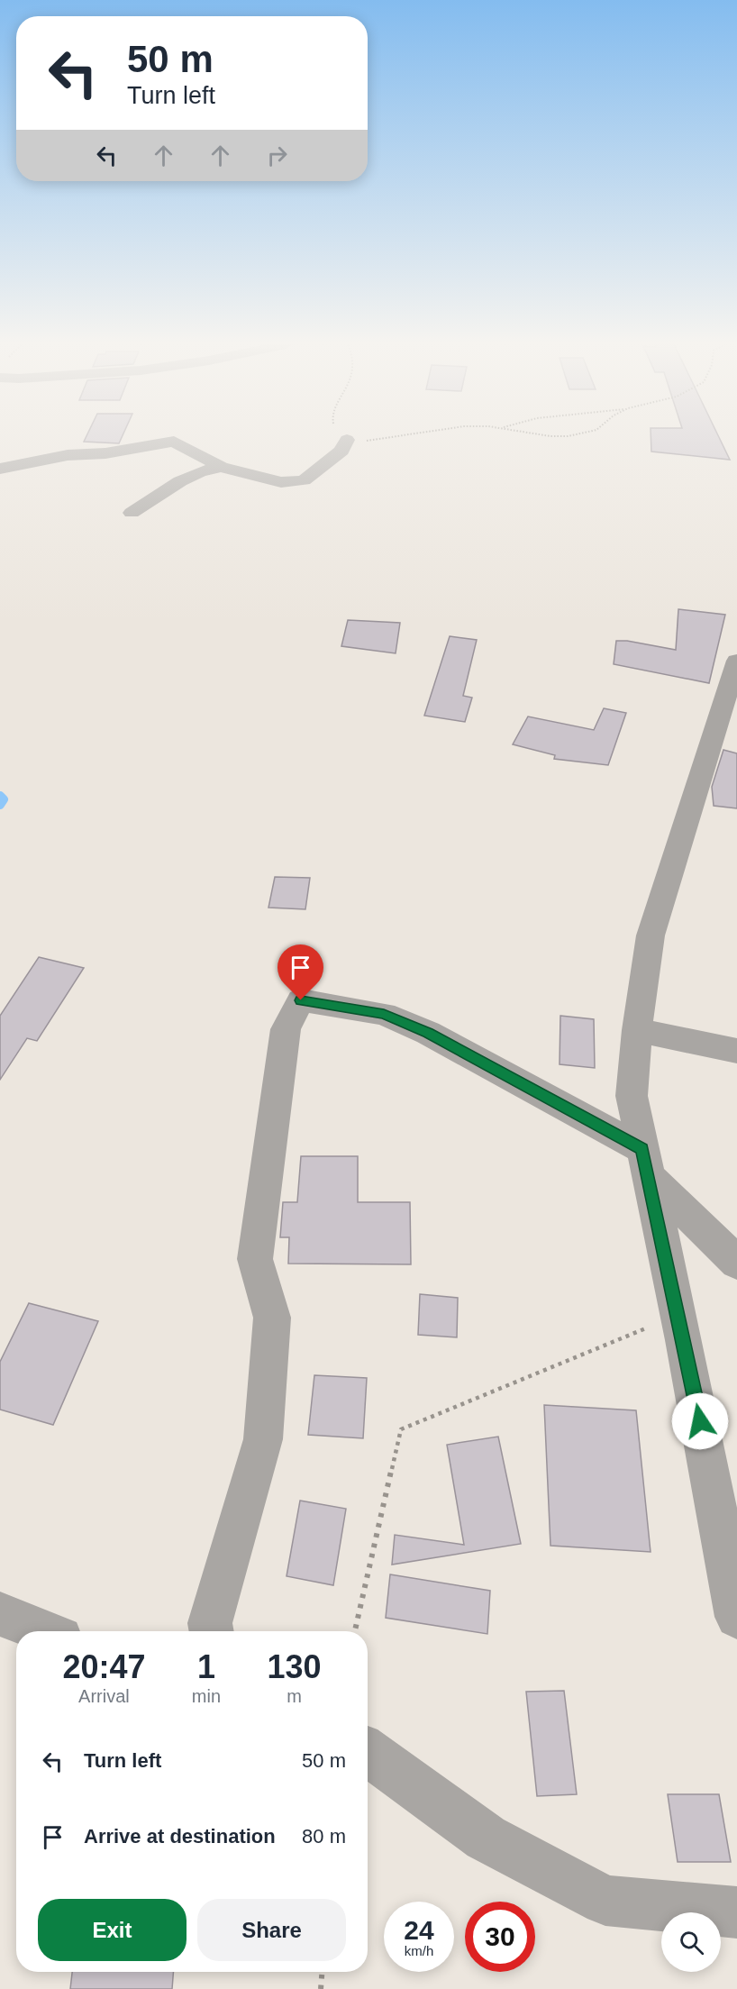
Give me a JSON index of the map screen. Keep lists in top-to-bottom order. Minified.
{"page":{"turn":["50 m","Turn left"],"eta":["20:47","Arrival","1","min","130","m"],"list":[{"name":"Turn left","value":"50 m"},{"name":"Arrive at destination","value":"80 m"}],"buttons":["Exit","Share"],"speed":"24 km/h","limit":"30"}}
